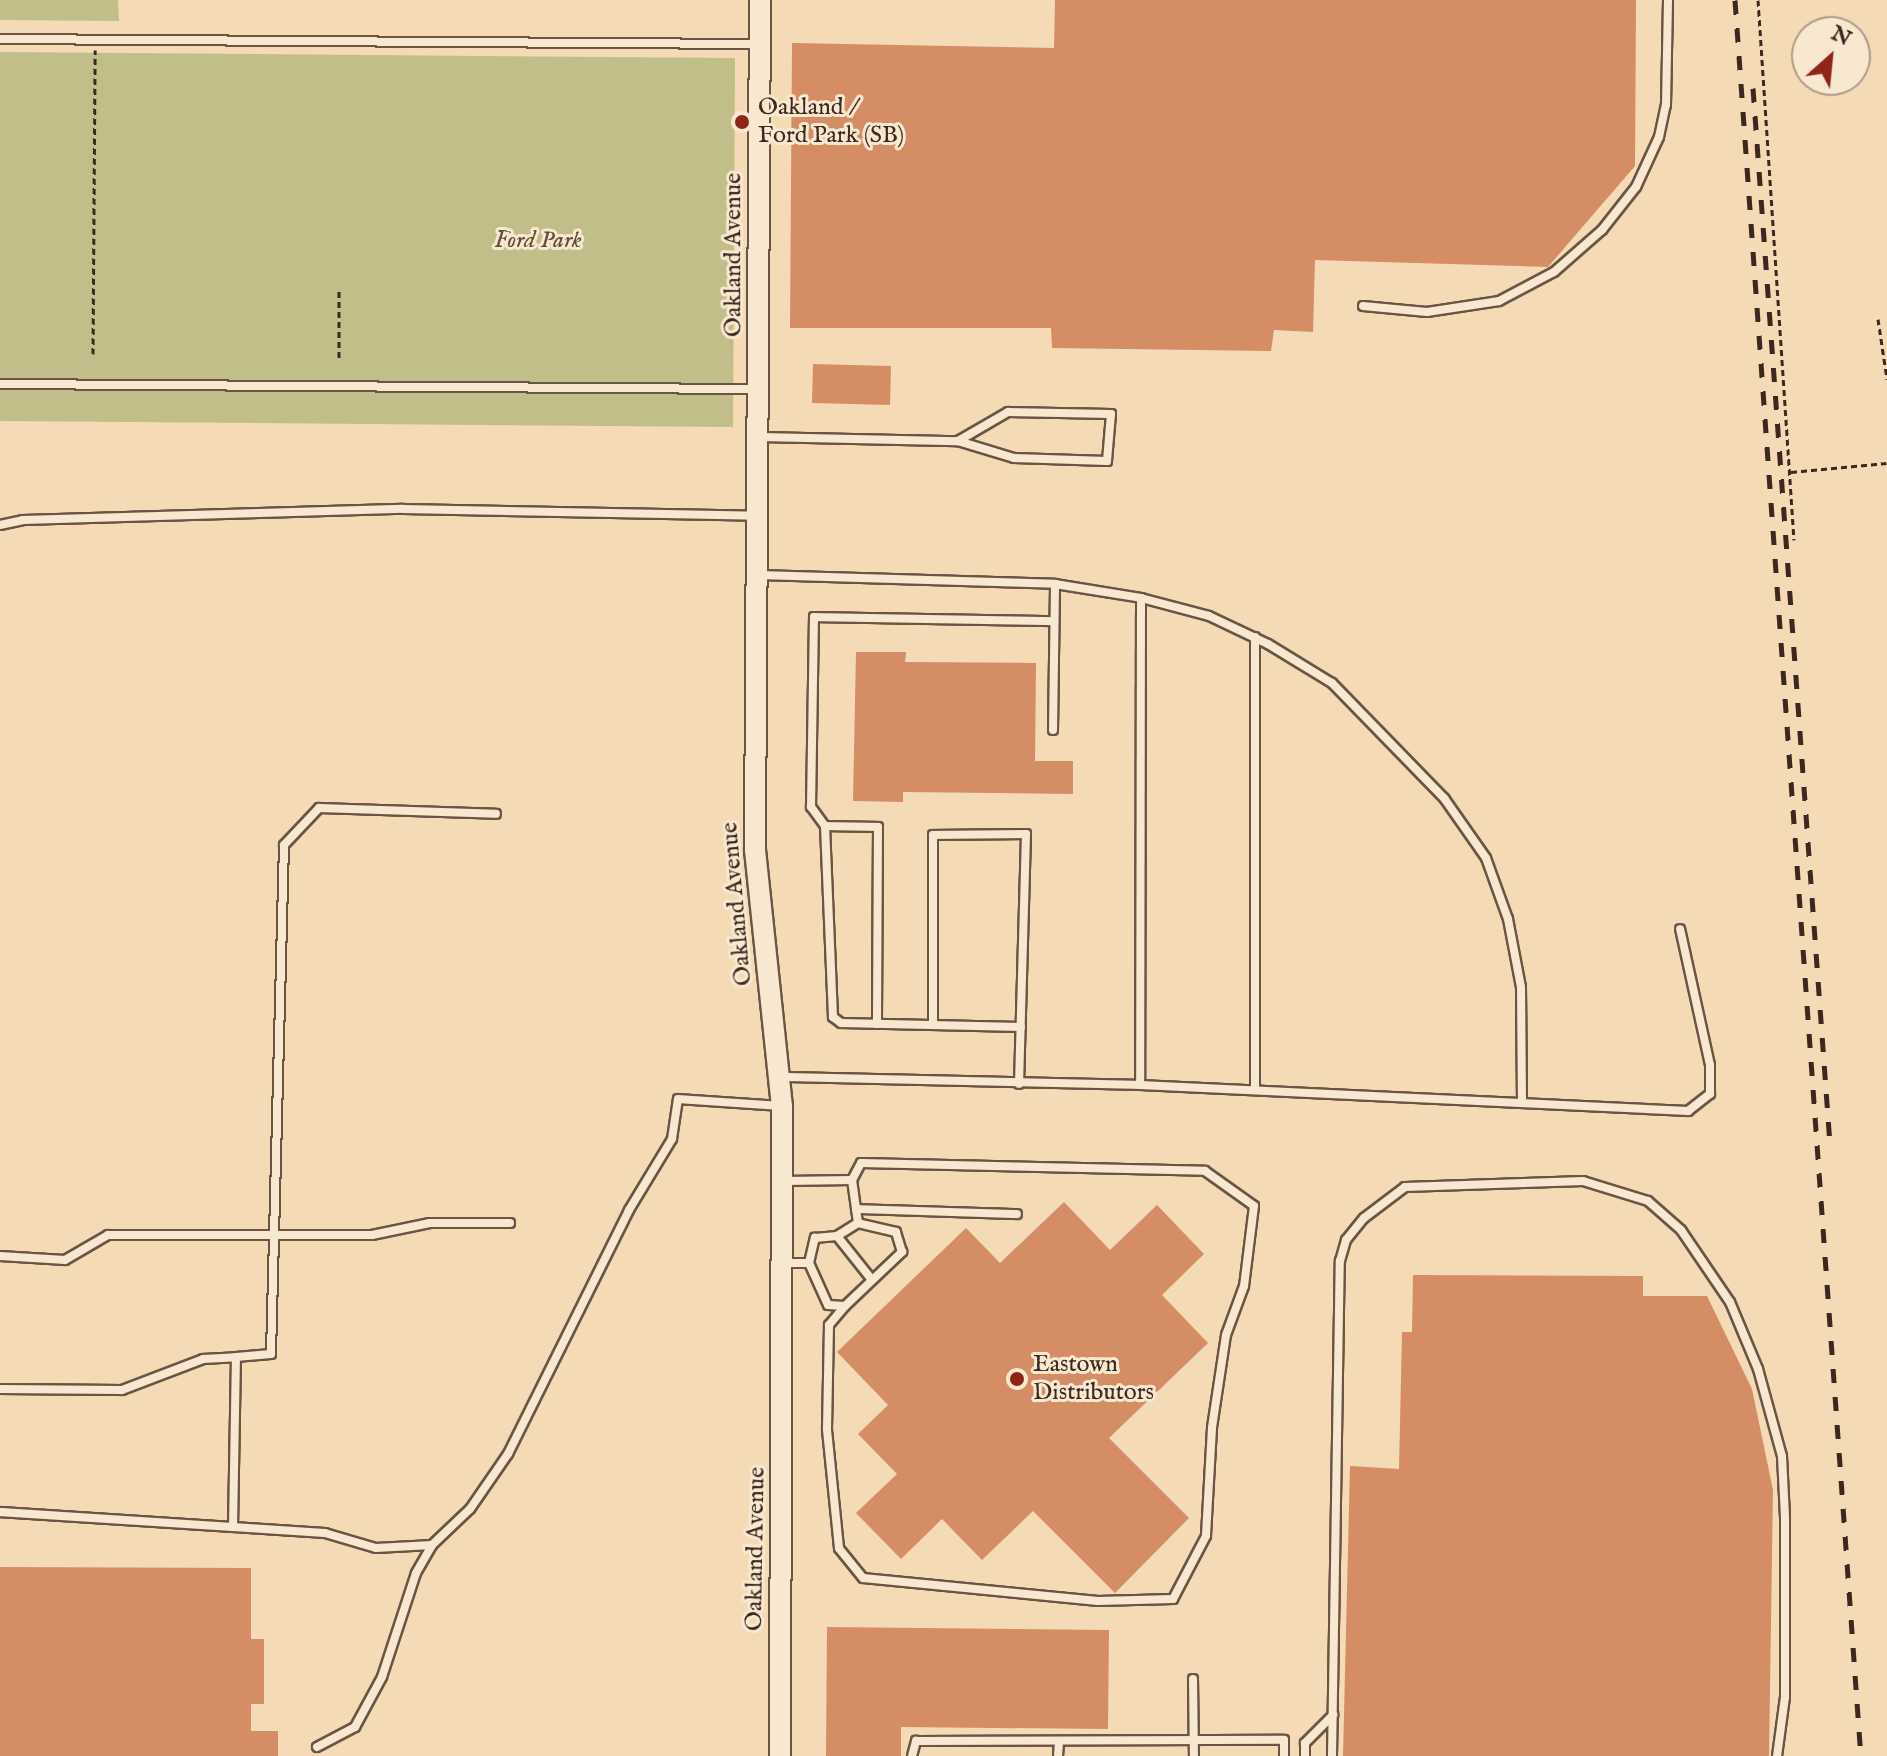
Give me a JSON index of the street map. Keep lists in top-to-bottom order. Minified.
{"streets":{"street":["Oakland Avenue"]},"parks":["Ford Park"],"places":["Oakland / Ford Park (SB)","Eastown Distributors"],"north":"top right"}
